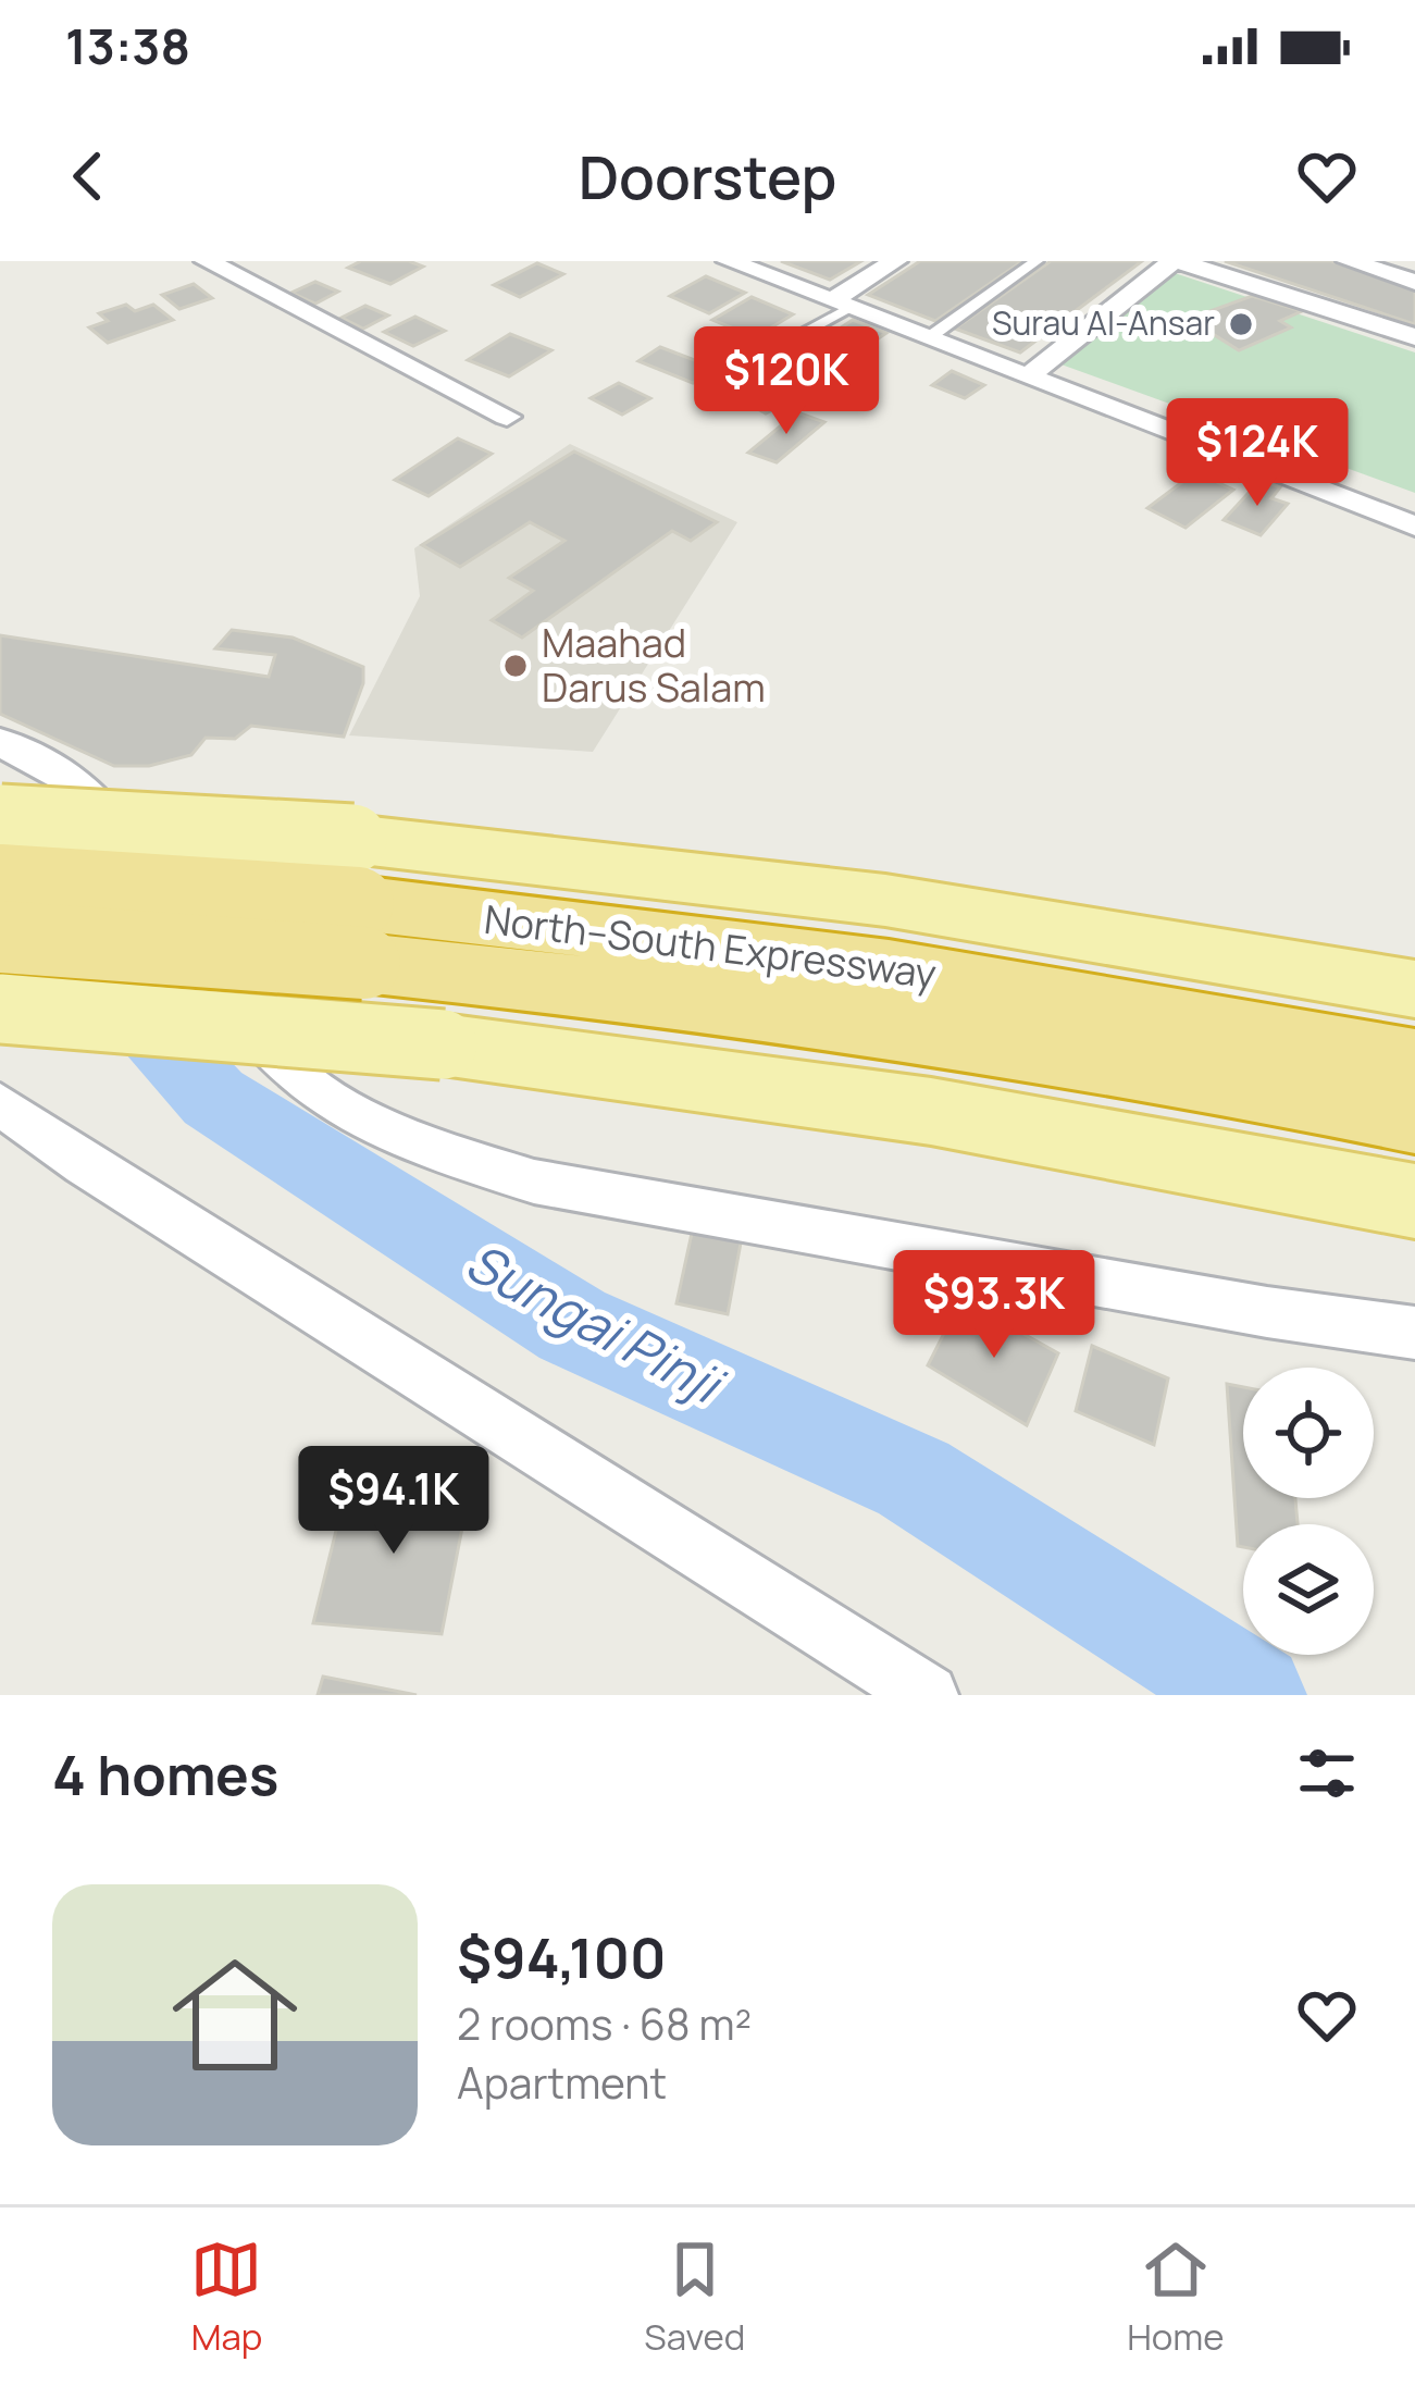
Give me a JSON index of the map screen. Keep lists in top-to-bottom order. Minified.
{"streets":{"highway":["North–South Expressway"]},"water":["Sungai Pinji"],"places":["Surau Al-Ansar","Maahad Darus Salam"],"page":{"status":"13:38","header":"Doorstep","price":["$120K","$124K","$93.3K","$94.1K"],"heading":"4 homes","list":[{"name":"$94,100","note":"2 rooms · 68 m² · Apartment"}],"tabs":["Map","Saved","Home"]}}
